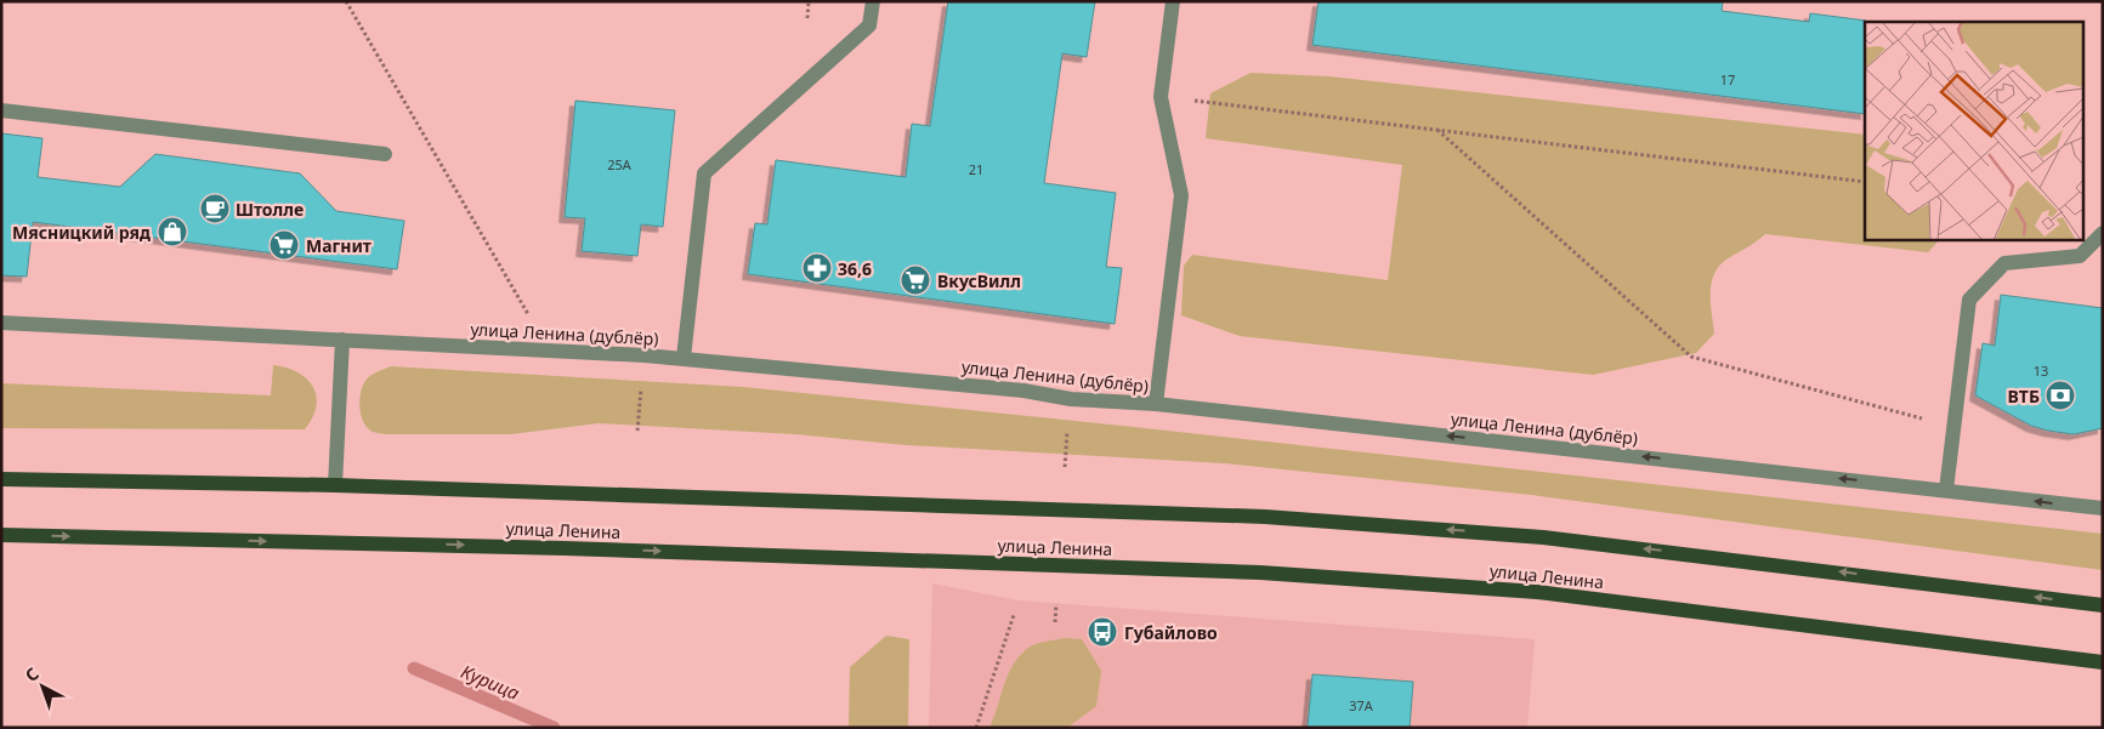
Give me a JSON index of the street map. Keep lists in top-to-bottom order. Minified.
{"streets":{"main road":["улица Ленина"],"street":["улица Ленина (дублёр)"]},"one_way":["улица Ленина (дублёр)"],"water":["Курица"],"places":{"cafe":["Штолле"],"shop":["Мясницкий ряд"],"supermarket":["Магнит","ВкусВилл"],"pharmacy":["36,6"],"bank":["ВТБ"],"bus stop":["Губайлово"]},"house_numbers":["17","25А","21","13","37А"],"north":"top left"}
